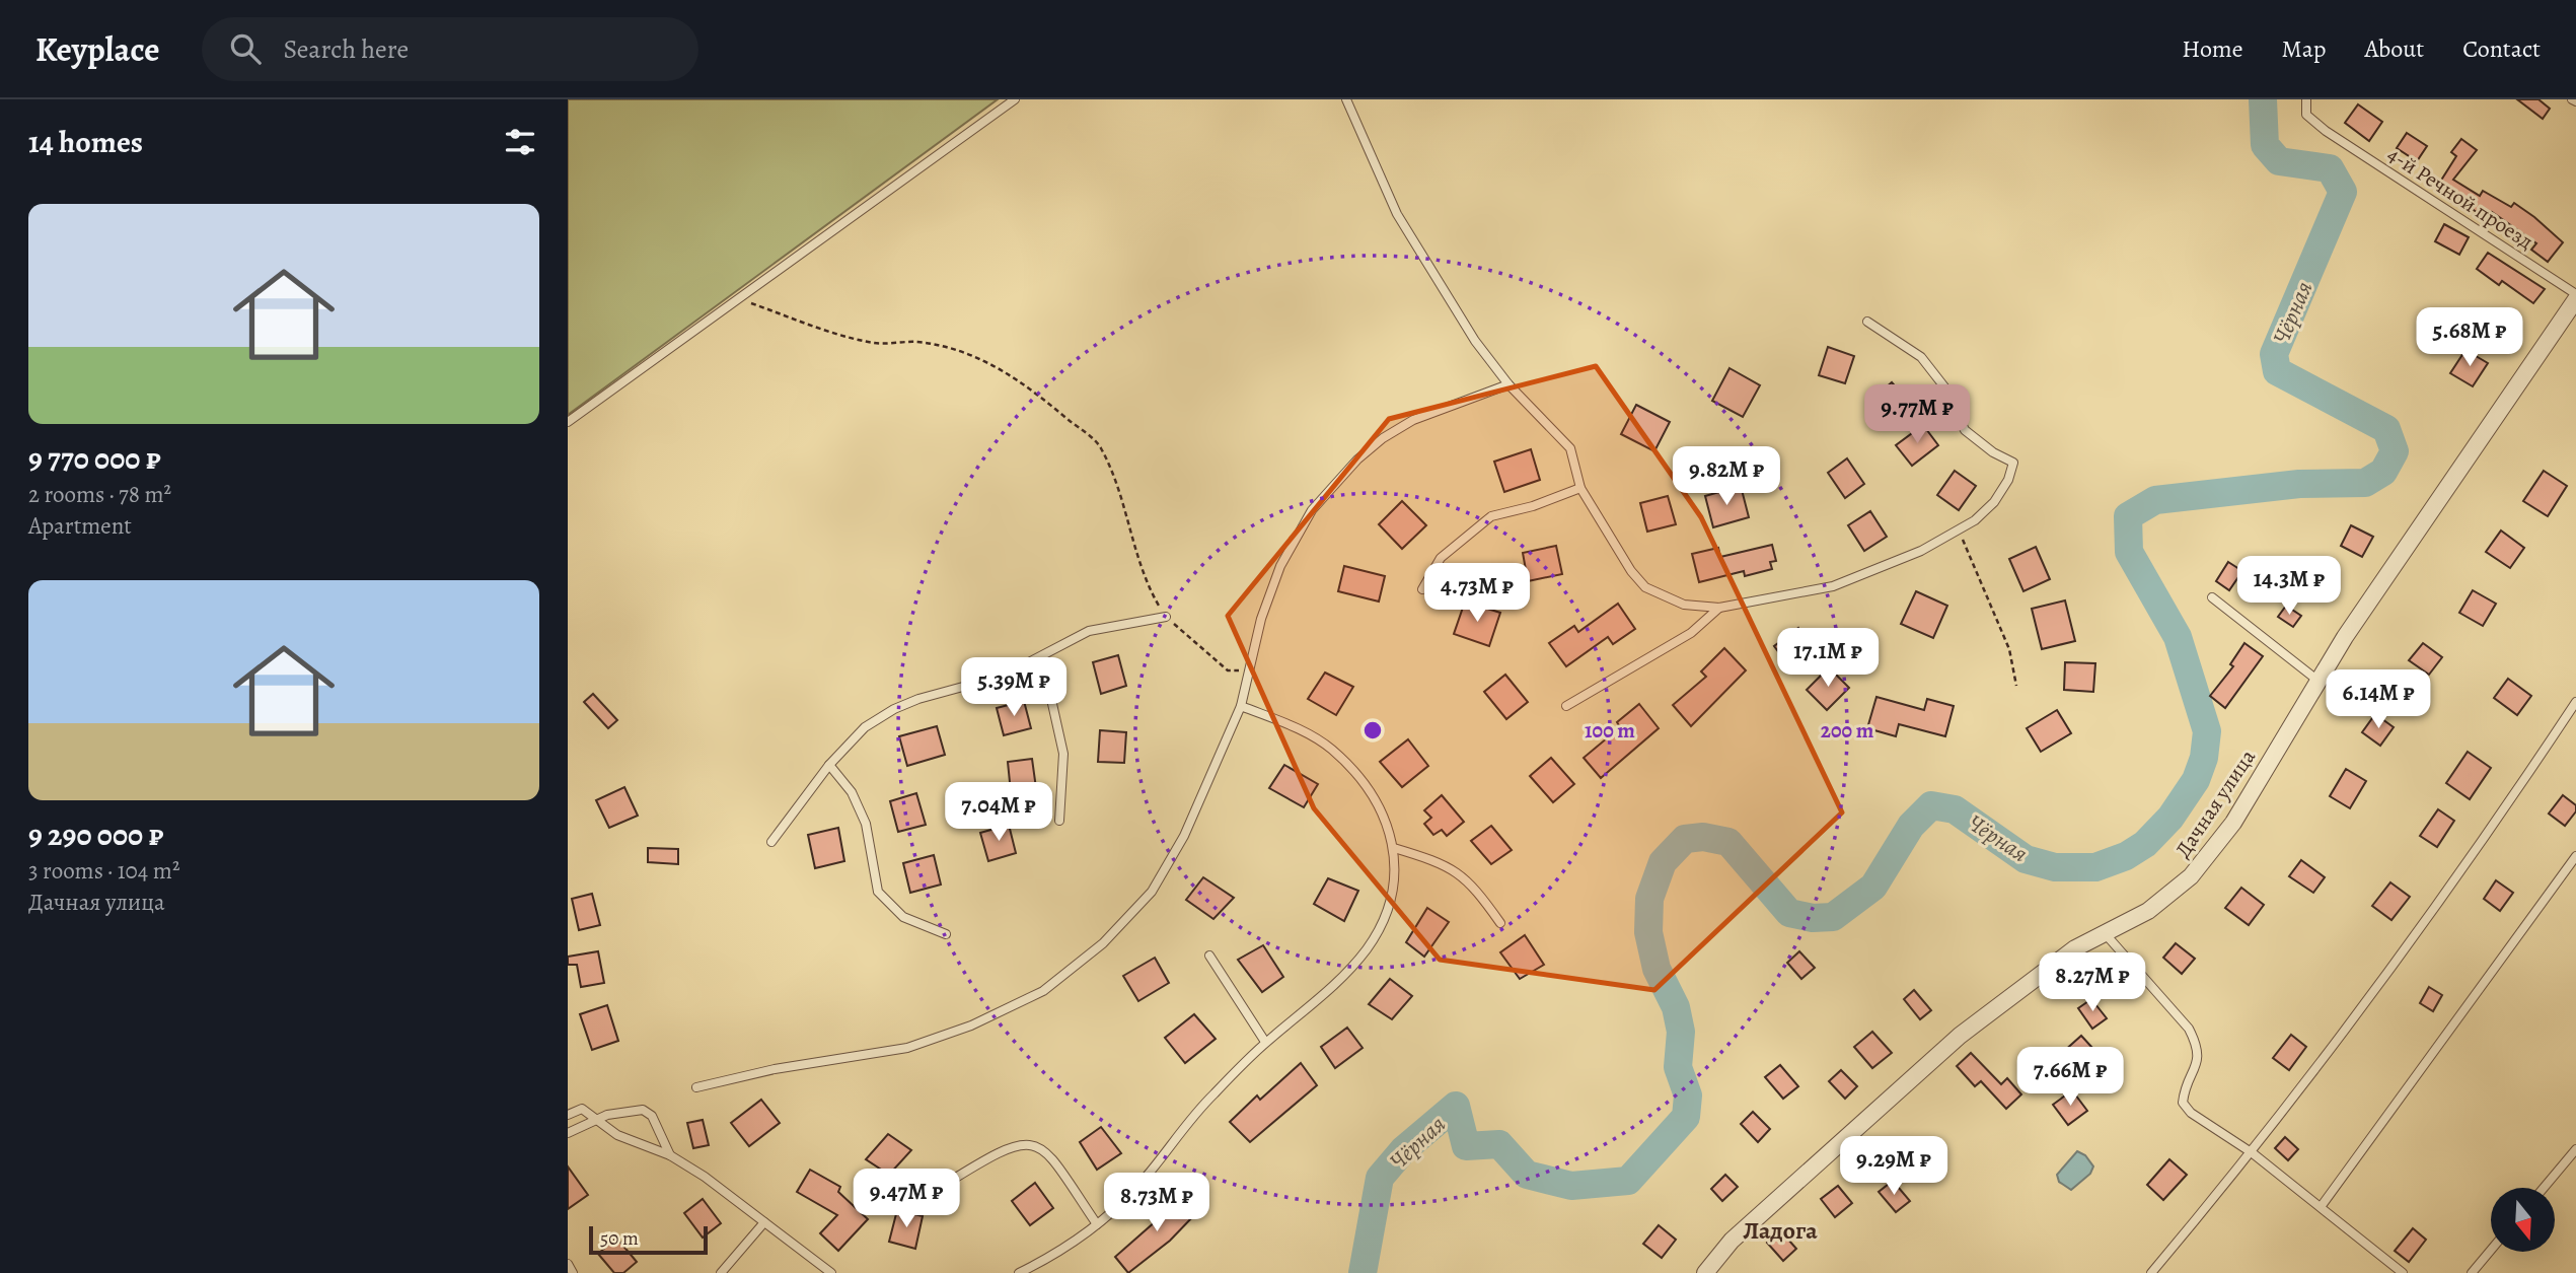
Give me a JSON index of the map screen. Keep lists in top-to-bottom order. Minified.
{"streets":{"street":["Дачная улица"],"lane":["4-й Речной проезд"]},"districts":["Ладога"],"water":["Чёрная"],"scale_bar":"50 m","north":"bottom","page":{"header":"Keyplace","search":"Search here","nav":["Home","Map","About","Contact"],"heading":"14 homes","list":[{"name":"9 770 000 ₽","note":"2 rooms · 78 m² · Apartment"},{"name":"9 290 000 ₽","note":"3 rooms · 104 m² · Дачная улица"}],"price":["5.68M ₽","9.77M ₽","9.82M ₽","14.3M ₽","4.73M ₽","17.1M ₽","5.39M ₽","6.14M ₽","7.04M ₽","8.27M ₽","7.66M ₽","9.29M ₽","9.47M ₽","8.73M ₽"],"scale":"50 m"},"rings":["100 m","200 m"]}
